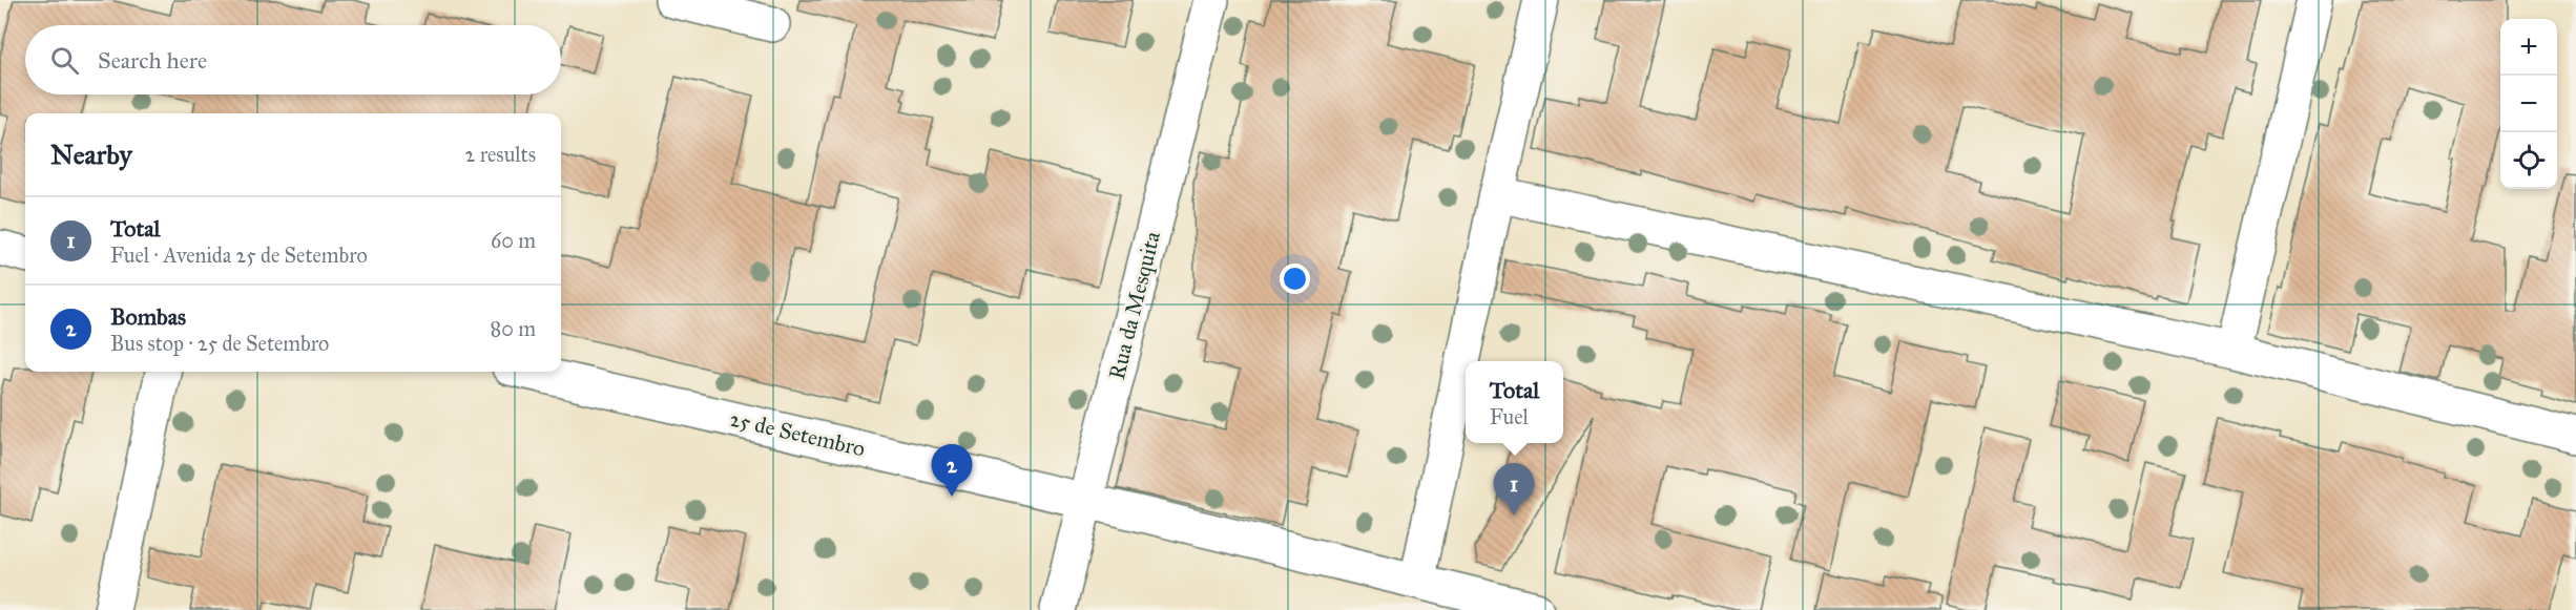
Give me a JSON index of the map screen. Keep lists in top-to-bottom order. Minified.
{"streets":{"street":["Rua da Mesquita","25 de Setembro"]},"crossings":[["Rua da Mesquita","25 de Setembro"]],"page":{"map_buttons":["+","−"],"search":"Search here","heading":["Nearby","2 results"],"list":[{"mark":"1","name":"Total","note":"Fuel · Avenida 25 de Setembro","value":"60 m"},{"mark":"2","name":"Bombas","note":"Bus stop · 25 de Setembro","value":"80 m"}],"popup":["Total","Fuel"],"pins":["2","1"]}}
